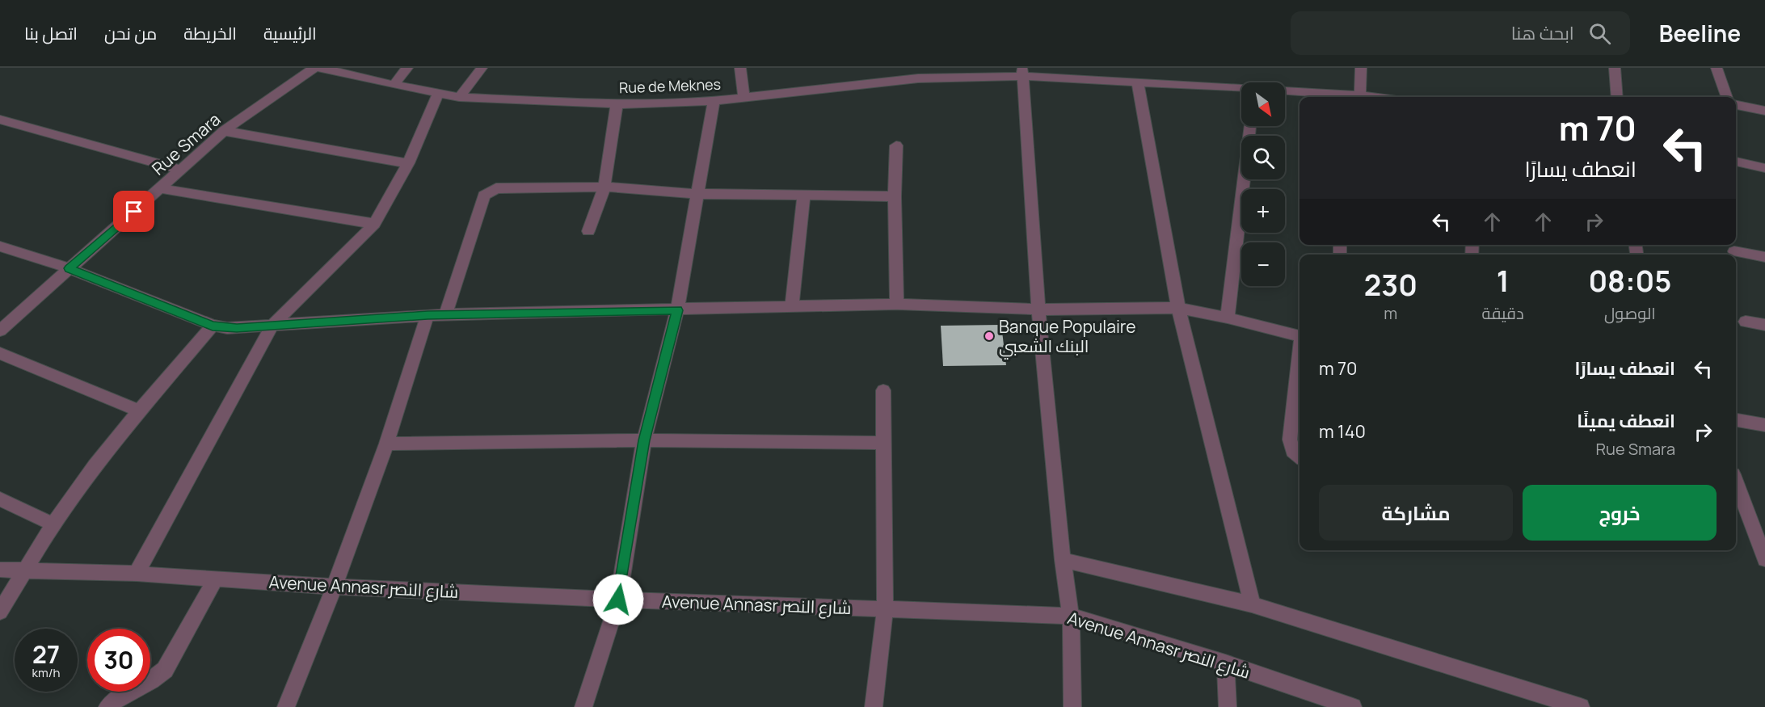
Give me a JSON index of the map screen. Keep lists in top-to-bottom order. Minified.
{"streets":{"street":["Rue de Meknes","Rue Smara","Avenue Annasr شارع النصر"]},"places":["Banque Populaire البنك الشعبي"],"north":"bottom right","page":{"header":"Beeline","search":"ابحث هنا","nav":["الرئيسية","الخريطة","من نحن","اتصل بنا"],"map_buttons":["+","−"],"turn":["70 m","انعطف يسارًا"],"eta":["08:05","الوصول","1","دقيقة","230","m"],"list":[{"name":"انعطف يسارًا","value":"70 m"},{"name":"انعطف يمينًا","note":"Rue Smara","value":"140 m"}],"buttons":["خروج","مشاركة"],"speed":"27 km/h","limit":"30"}}
